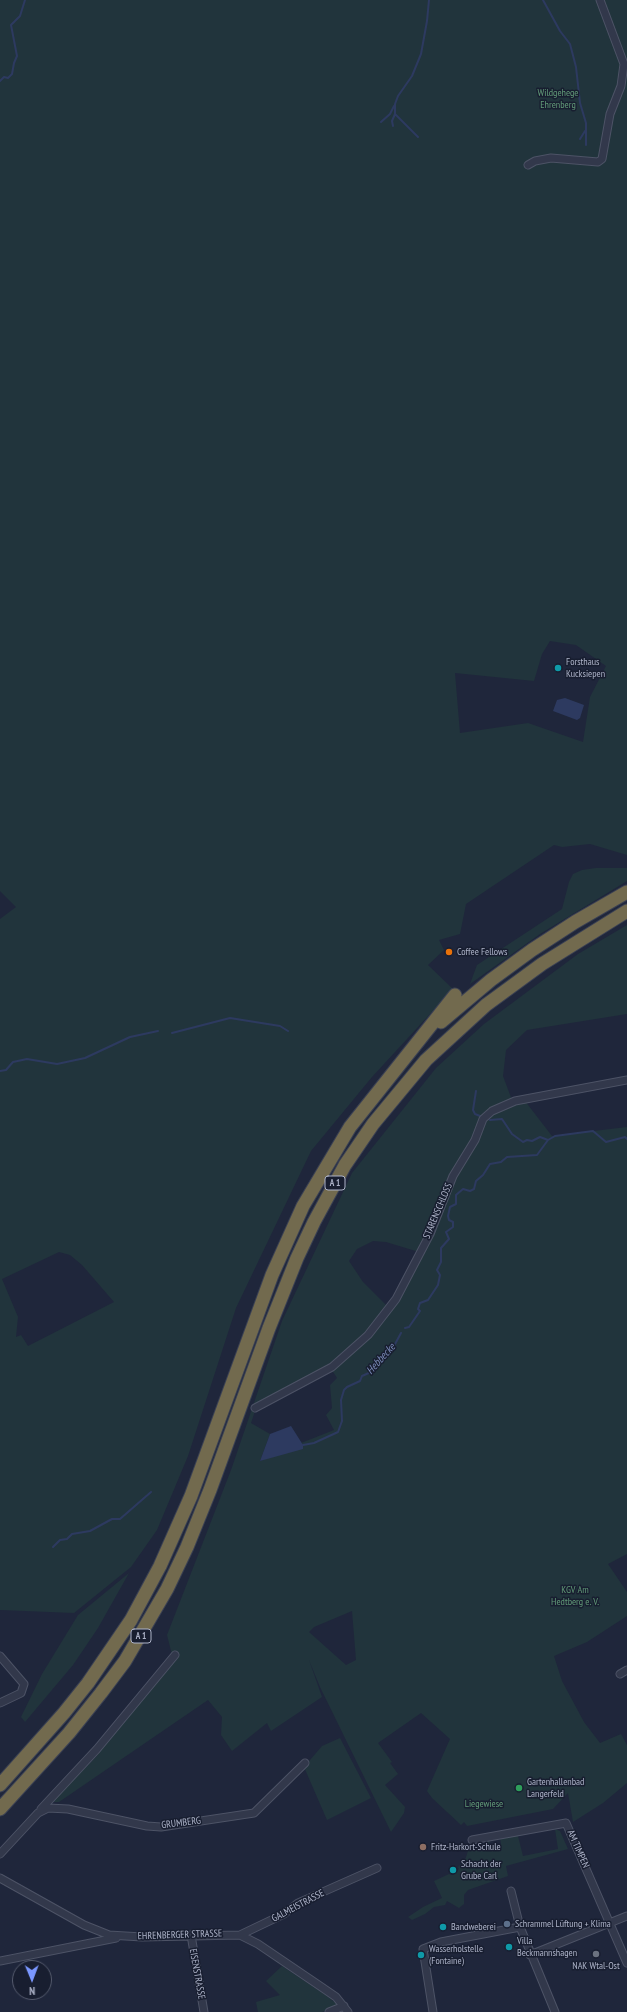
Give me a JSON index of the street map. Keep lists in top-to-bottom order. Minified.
{"streets":{"highway":["A 1"],"street":["STARENSCHLOSS","GRUMBERG","AM TIMPEN","GALMEISTRASSE","EHRENBERGER STRASSE","EISENSTRASSE"]},"crossings":[["GALMEISTRASSE","EHRENBERGER STRASSE"],["EHRENBERGER STRASSE","EISENSTRASSE"]],"water":["Hebbecke"],"parks":["Wildgehege Ehrenberg","KGV Am Hedtberg e. V.","Liegewiese"],"places":["Forsthaus Kucksiepen","Coffee Fellows","Gartenhallenbad Langerfeld","Fritz-Harkort-Schule","Schacht der Grube Carl","Schrammel Lüftung + Klima","Bandweberei","Villa Beckmannshagen","NAK Wtal-Ost","Wasserholstelle (Fontaine)"],"north":"bottom"}
